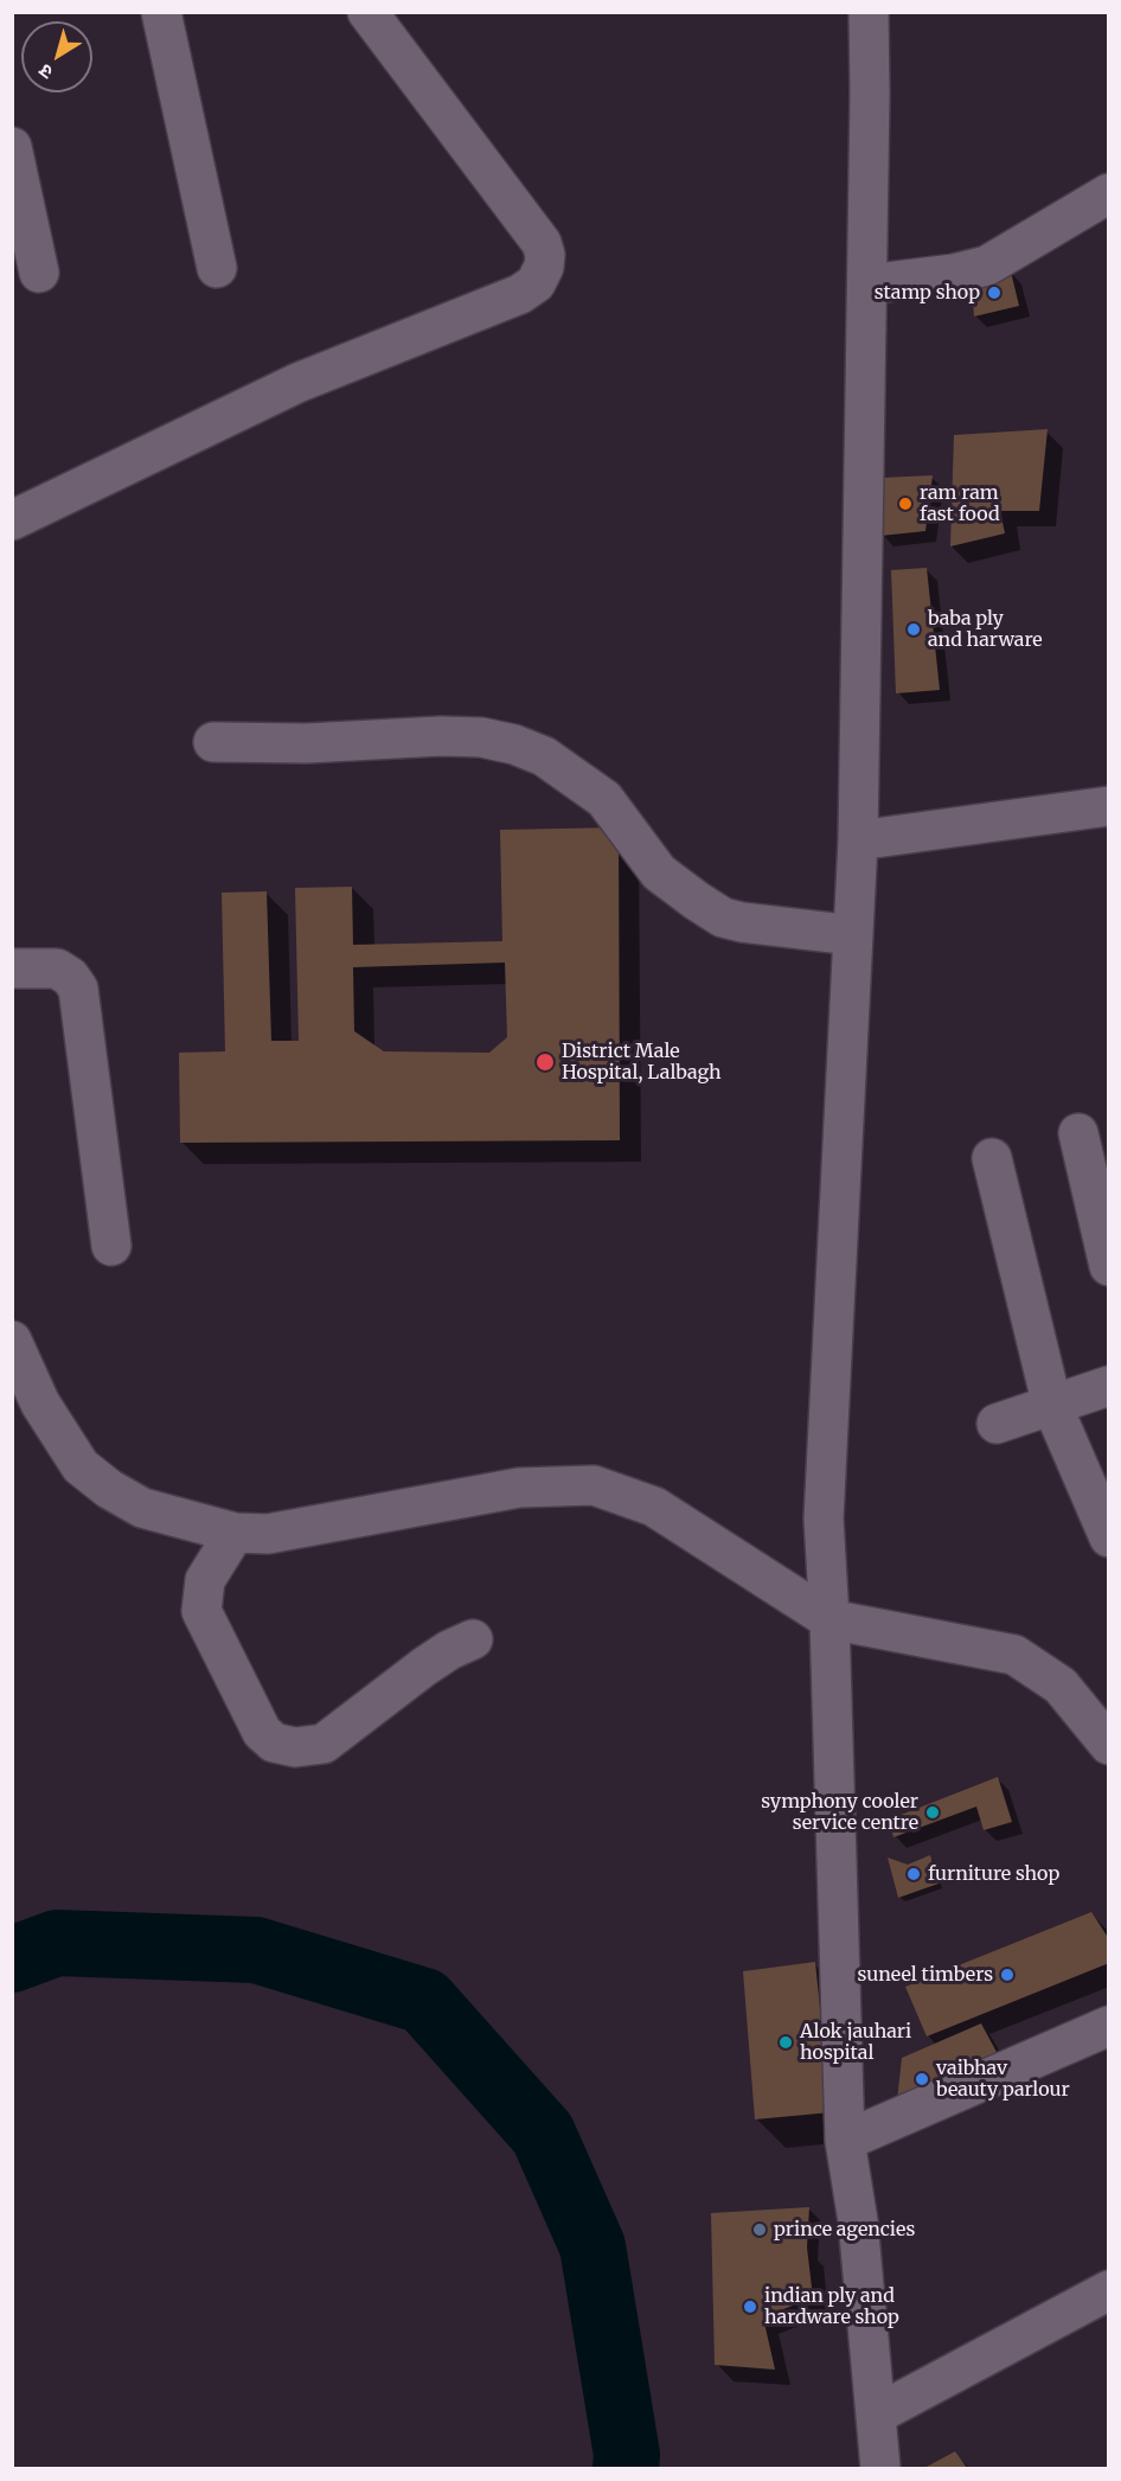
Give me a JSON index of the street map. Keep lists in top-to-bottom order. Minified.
{"places":["stamp shop","ram ram fast food","baba ply and harware","District Male Hospital, Lalbagh","symphony cooler service centre","furniture shop","suneel timbers","Alok jauhari hospital","vaibhav beauty parlour","prince agencies","indian ply and hardware shop"],"north":"bottom left"}
